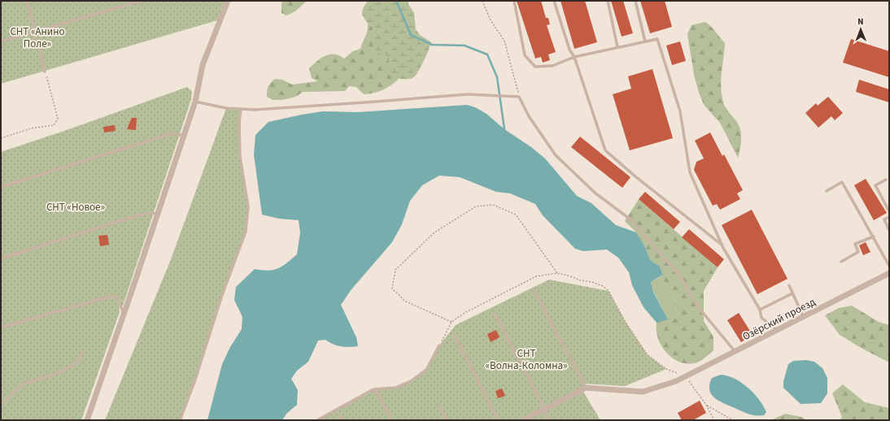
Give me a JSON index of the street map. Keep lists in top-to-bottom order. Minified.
{"streets":{"street":["Озёрский проезд"]},"parks":["СНТ «Анино Поле»","СНТ «Новое»","СНТ «Волна-Коломна»"],"north":"top"}
